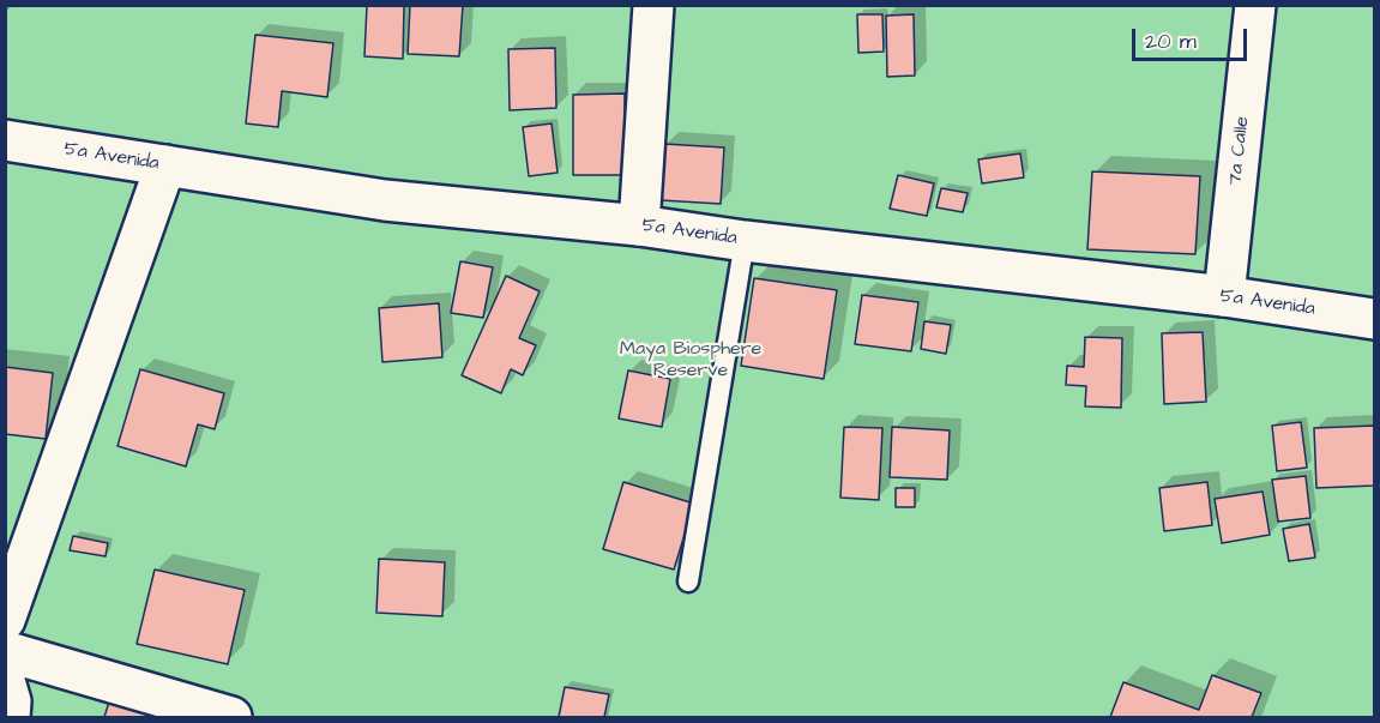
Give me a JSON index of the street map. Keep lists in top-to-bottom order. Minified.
{"streets":{"street":["7a Calle","5a Avenida"]},"crossings":[["7a Calle","5a Avenida"]],"parks":["Maya Biosphere Reserve"],"scale_bar":"20 m"}
